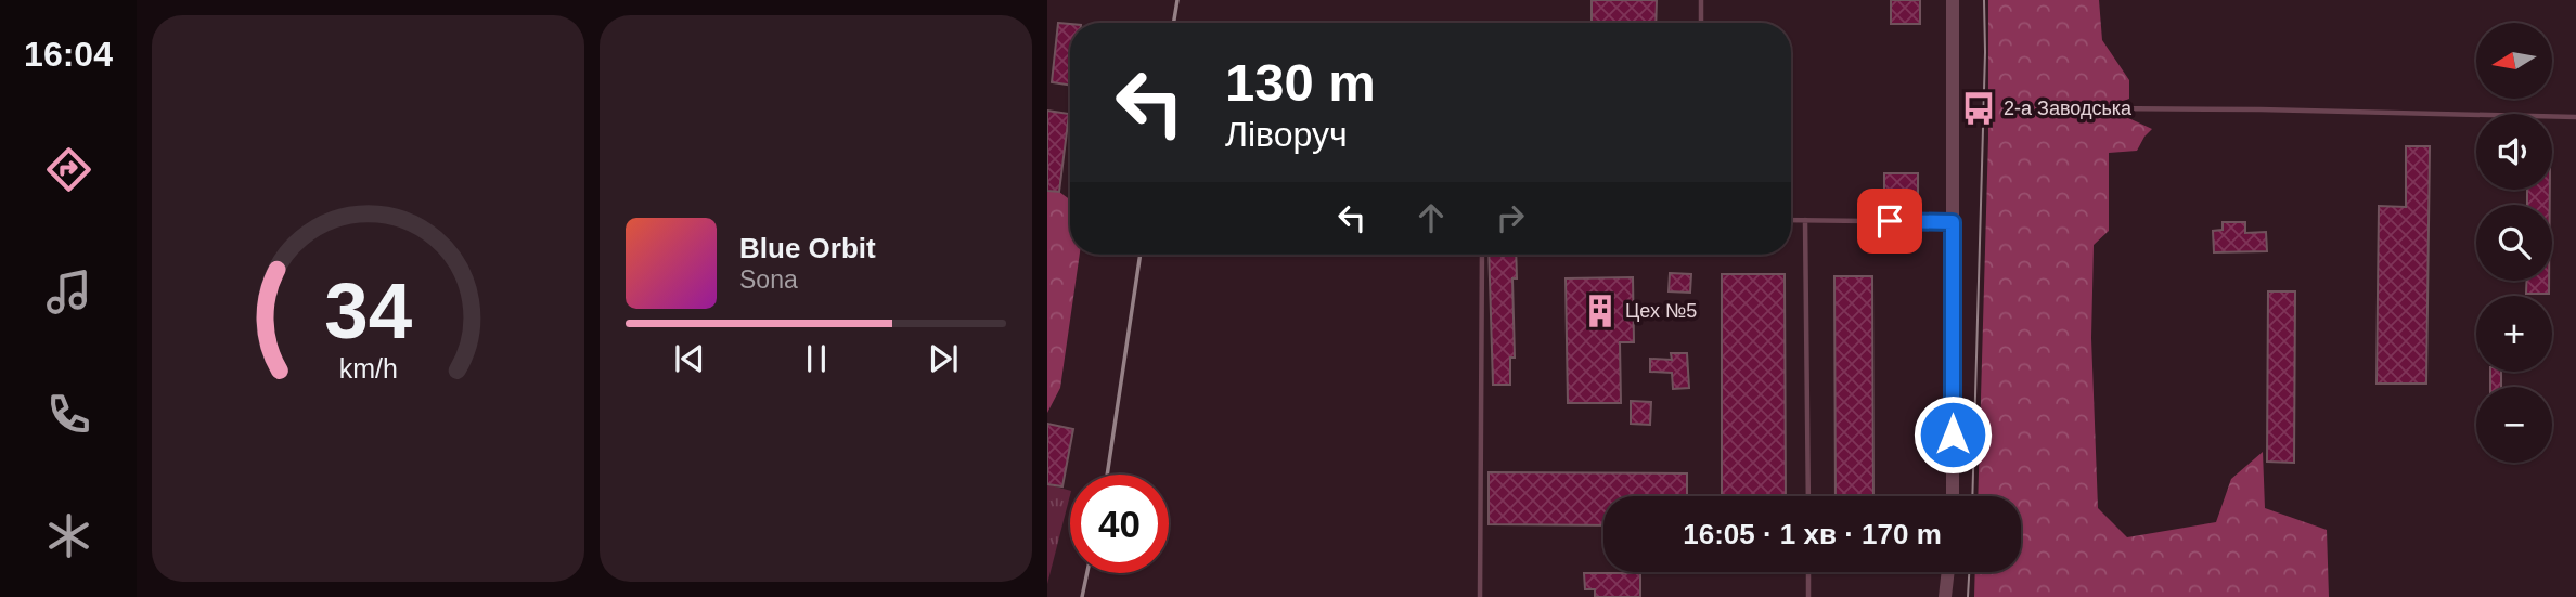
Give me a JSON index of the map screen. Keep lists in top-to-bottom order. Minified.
{"places":{"bus stop":["2-а Заводська"],"building":["Цех №5"]},"north":"left","page":{"tabs":"16:04","map_buttons":["+","−"],"turn":["130 m","Ліворуч"],"song":["Blue Orbit","Sona"],"limit":"40","trip":"16:05 · 1 хв · 170 m","gauge":["34","km/h"]}}
